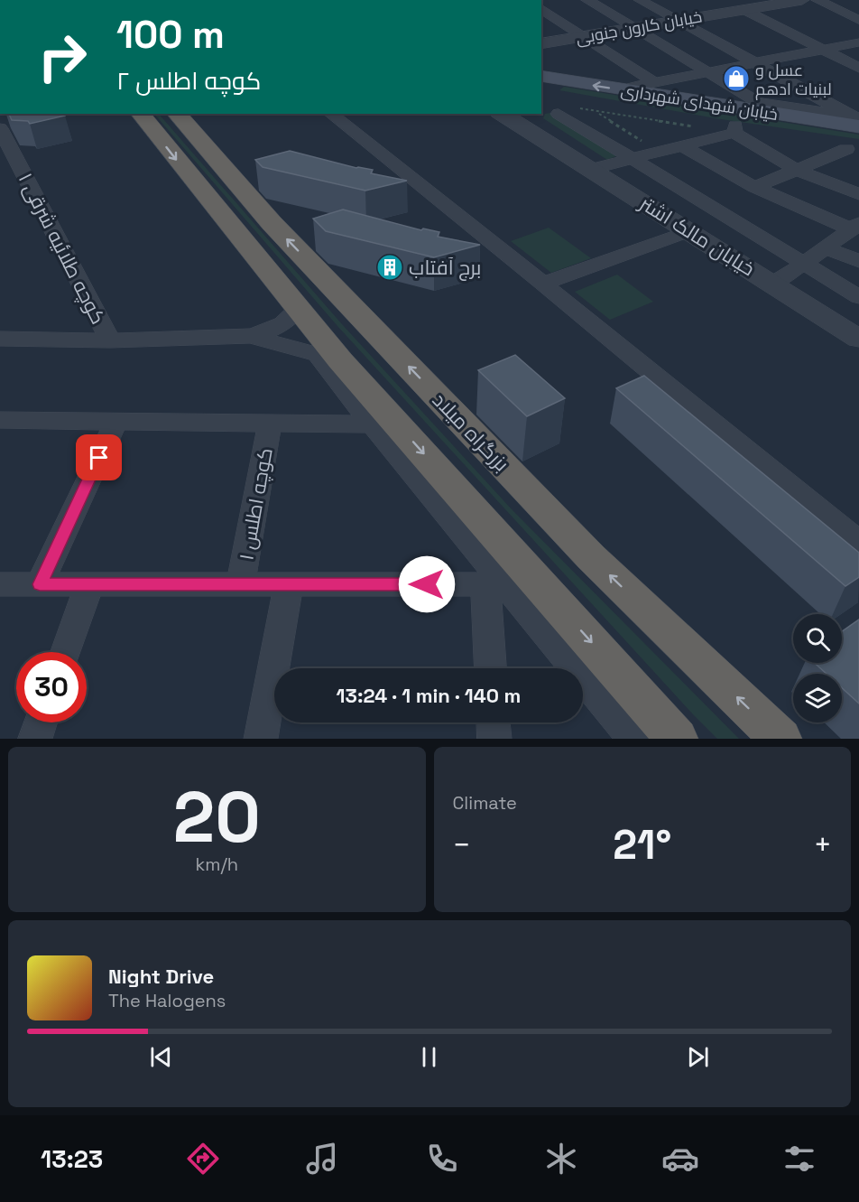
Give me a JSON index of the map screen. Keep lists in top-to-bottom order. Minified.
{"streets":{"highway":["بزرگراه میلاد"],"main road":["خیابان شهدای شهرداری"],"street":["خیابان کارون جنوبی","خیابان مالک اشتر","کوچه طلائیه شرقی ۱","کوچه اطلس ۱"]},"places":{"shop":["عسل و لبنیات ادهم"],"building":["برج آفتاب"]},"page":{"turn":["100 m","کوچه اطلس ۲"],"limit":"30","trip":"13:24 · 1 min · 140 m","tile":[["20","km/h"],"Climate"],"heat":["−","21°","+"],"song":["Night Drive","The Halogens"],"tabs":"13:23"}}
